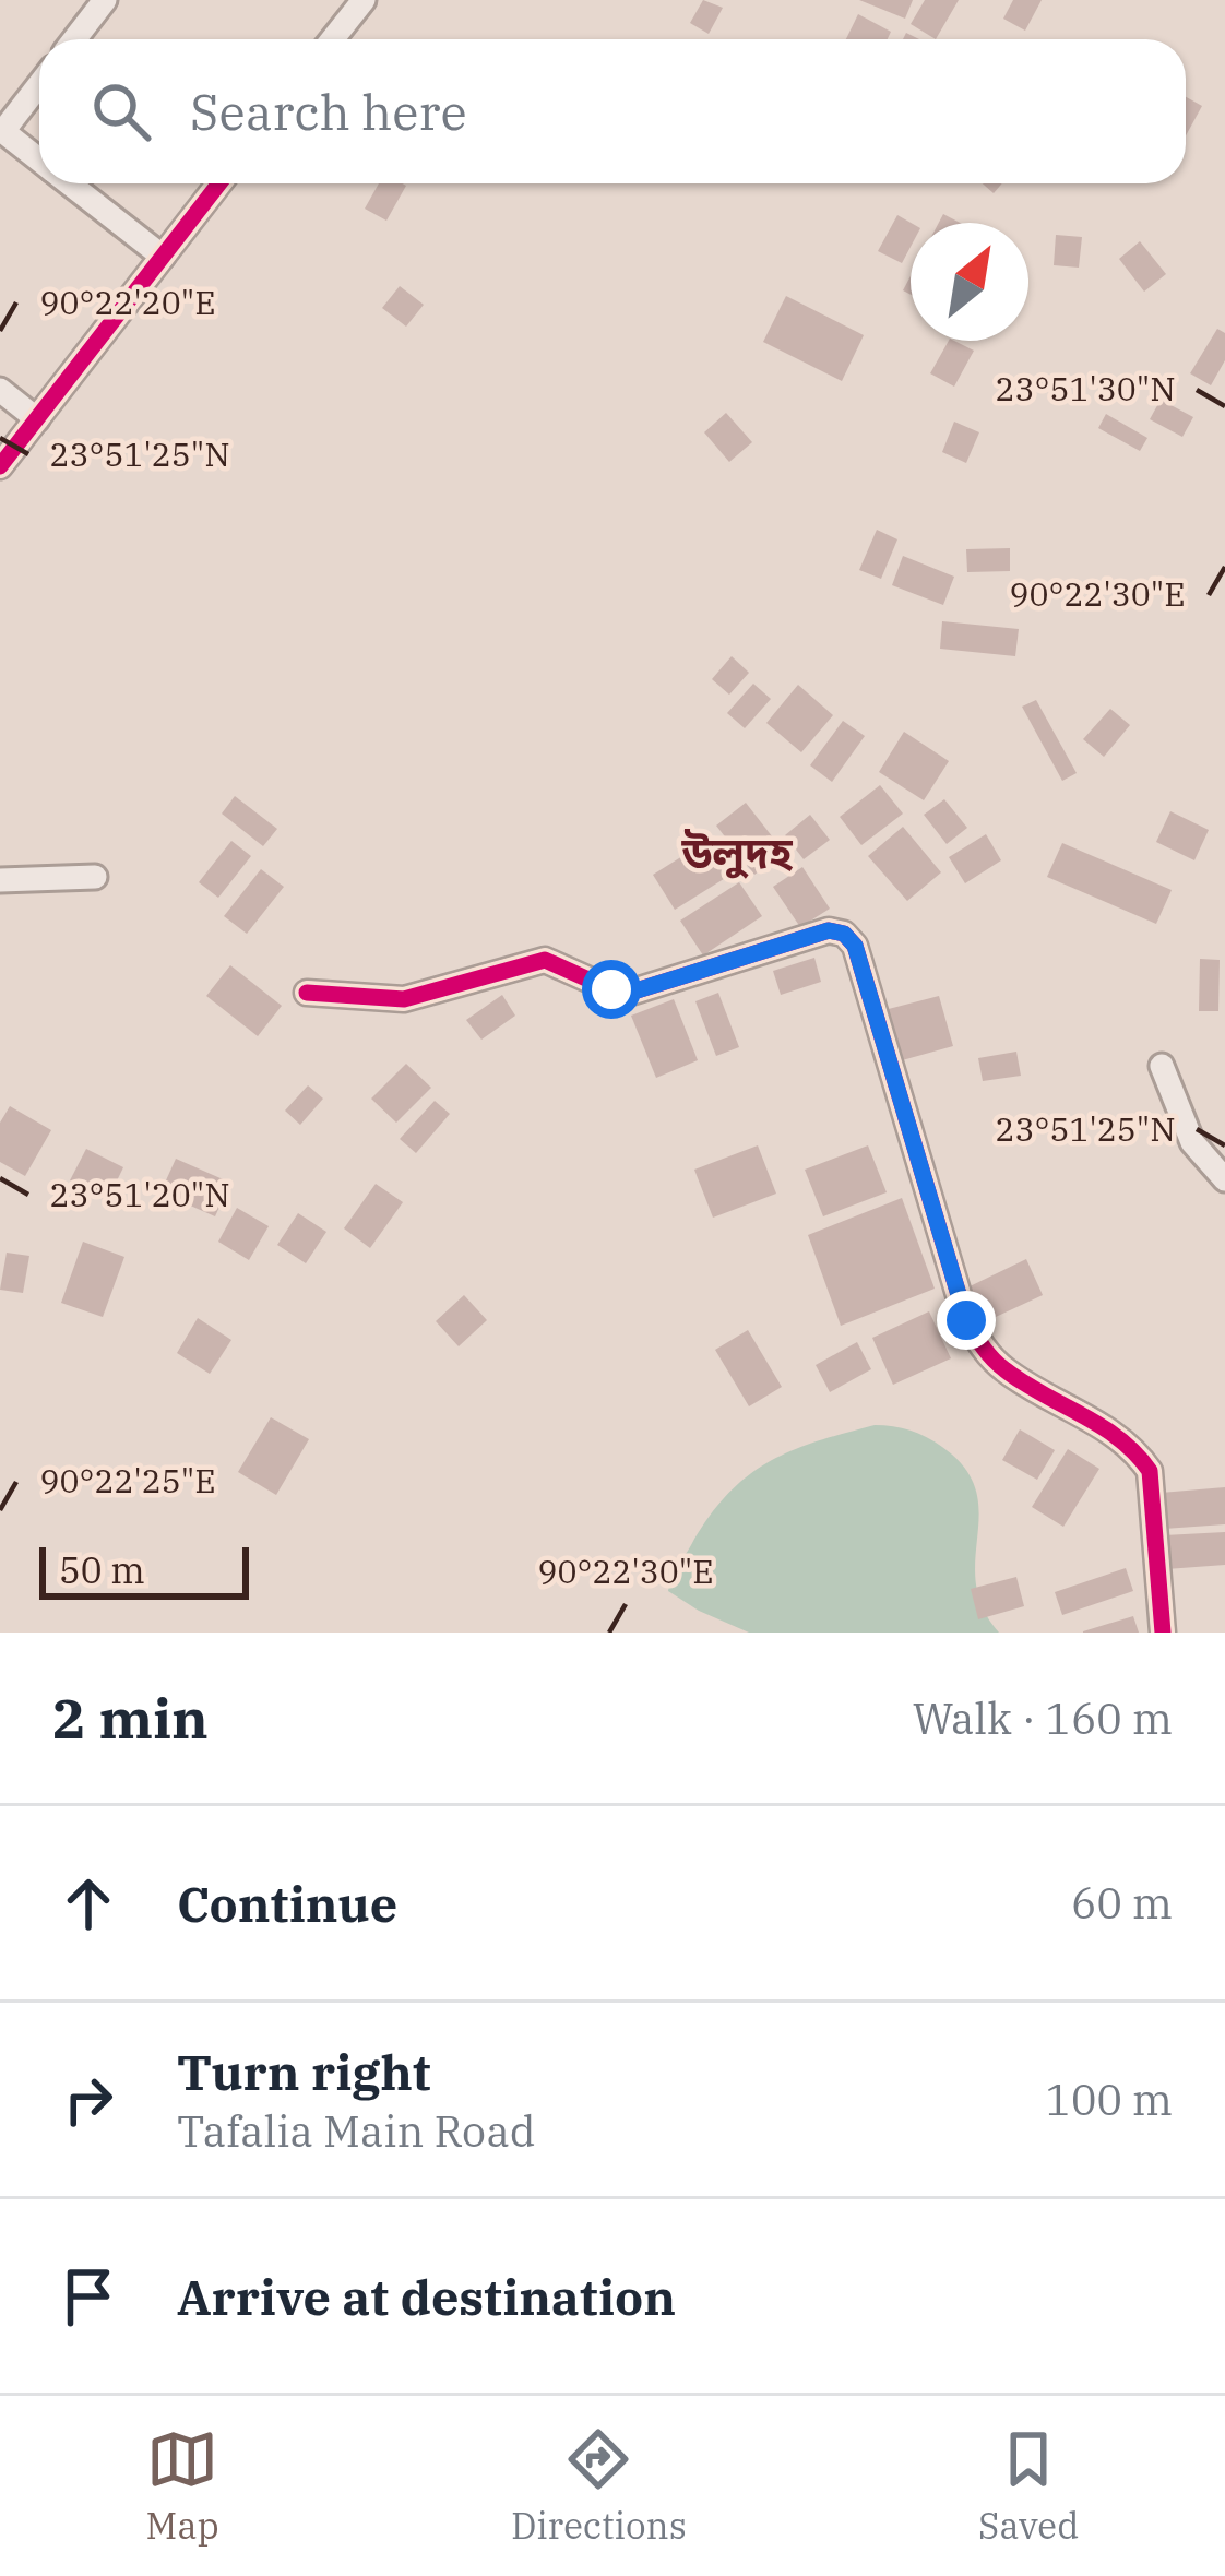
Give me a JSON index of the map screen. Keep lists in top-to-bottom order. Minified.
{"districts":["উলুদহ"],"scale_bar":"50 m","north":"top right","page":{"search":"Search here","scale":"50 m","heading":["2 min","Walk · 160 m"],"list":[["Continue","60 m"],["Turn right","Tafalia Main Road","100 m"],"Arrive at destination"],"nav":["Map","Directions","Saved"]},"coordinates":["90°22'20\"E","23°51'30\"N","23°51'25\"N","90°22'30\"E","23°51'20\"N","90°22'25\"E"]}
